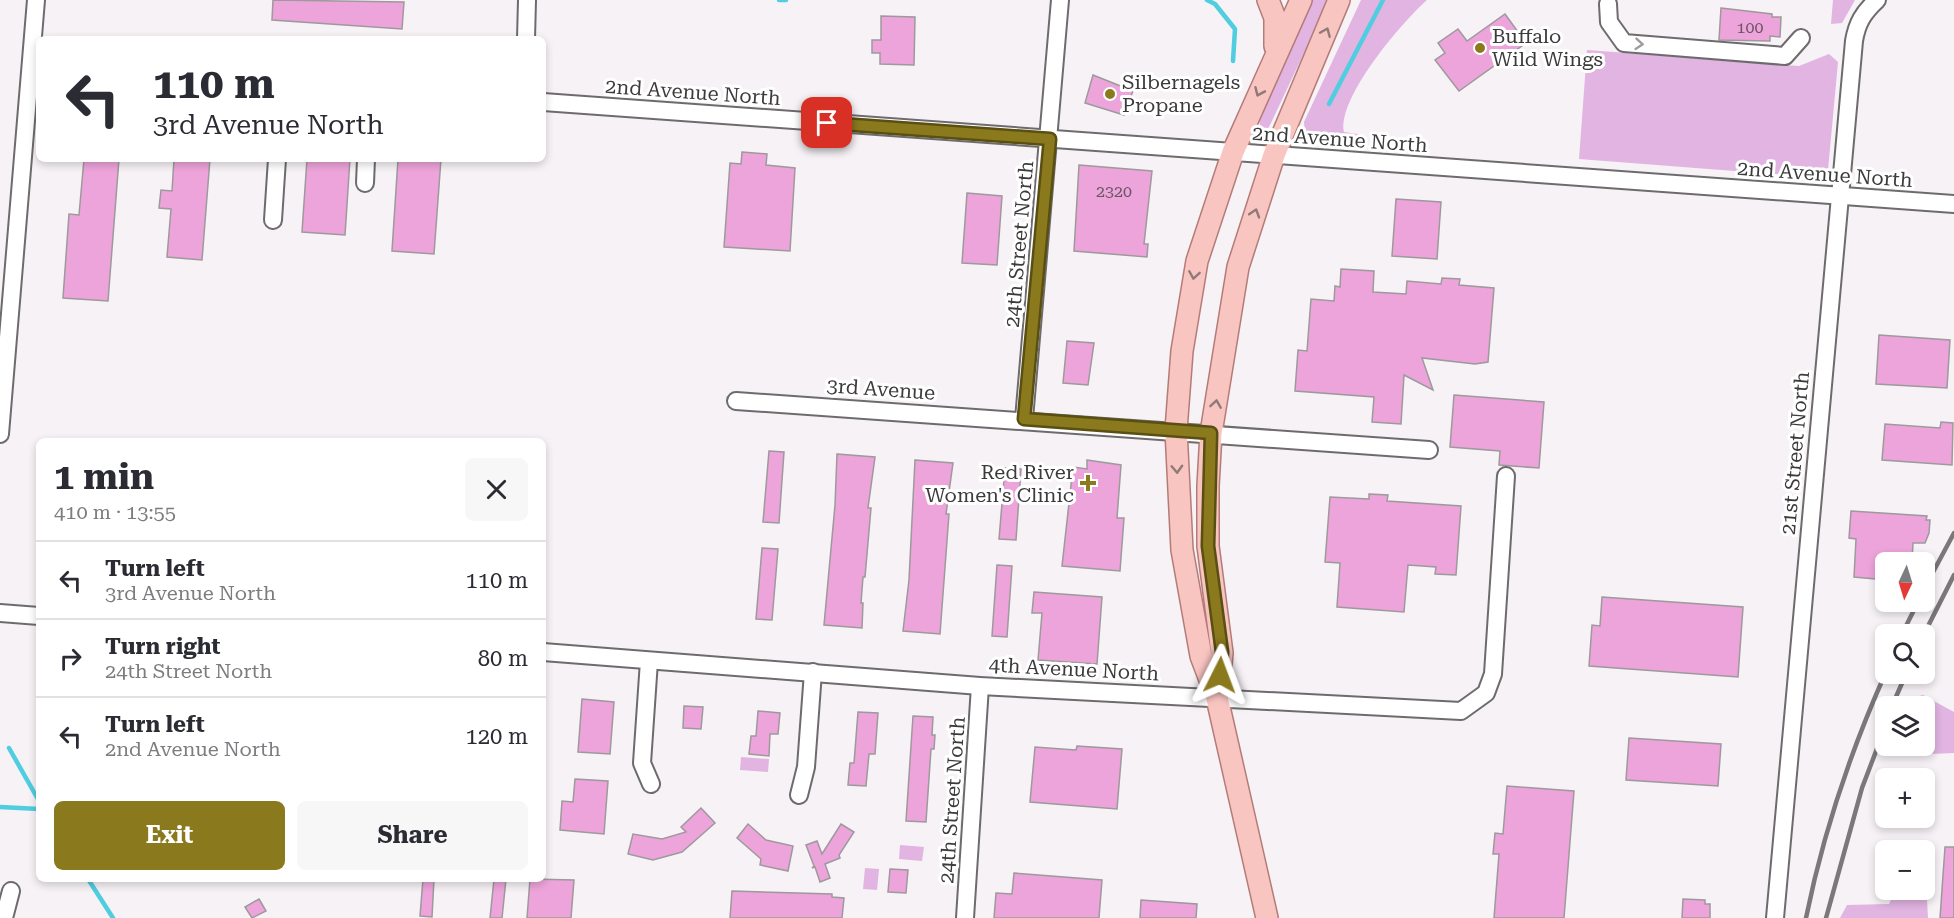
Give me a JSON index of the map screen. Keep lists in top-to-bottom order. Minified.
{"streets":{"street":["2nd Avenue North","24th Street North","3rd Avenue","21st Street North","4th Avenue North"]},"crossings":[["2nd Avenue North","24th Street North"],["2nd Avenue North","21st Street North"],["24th Street North","3rd Avenue"],["24th Street North","4th Avenue North"]],"places":{"other":["Buffalo Wild Wings","Silbernagels Propane"],"health":["Red River Women's Clinic"]},"house_numbers":["100","2320"],"north":"bottom","page":{"turn":["110 m","3rd Avenue North"],"heading":["1 min","410 m · 13:55"],"list":[{"name":"Turn left","note":"3rd Avenue North","value":"110 m"},{"name":"Turn right","note":"24th Street North","value":"80 m"},{"name":"Turn left","note":"2nd Avenue North","value":"120 m"}],"map_buttons":["+","−"],"buttons":["Exit","Share"]}}
